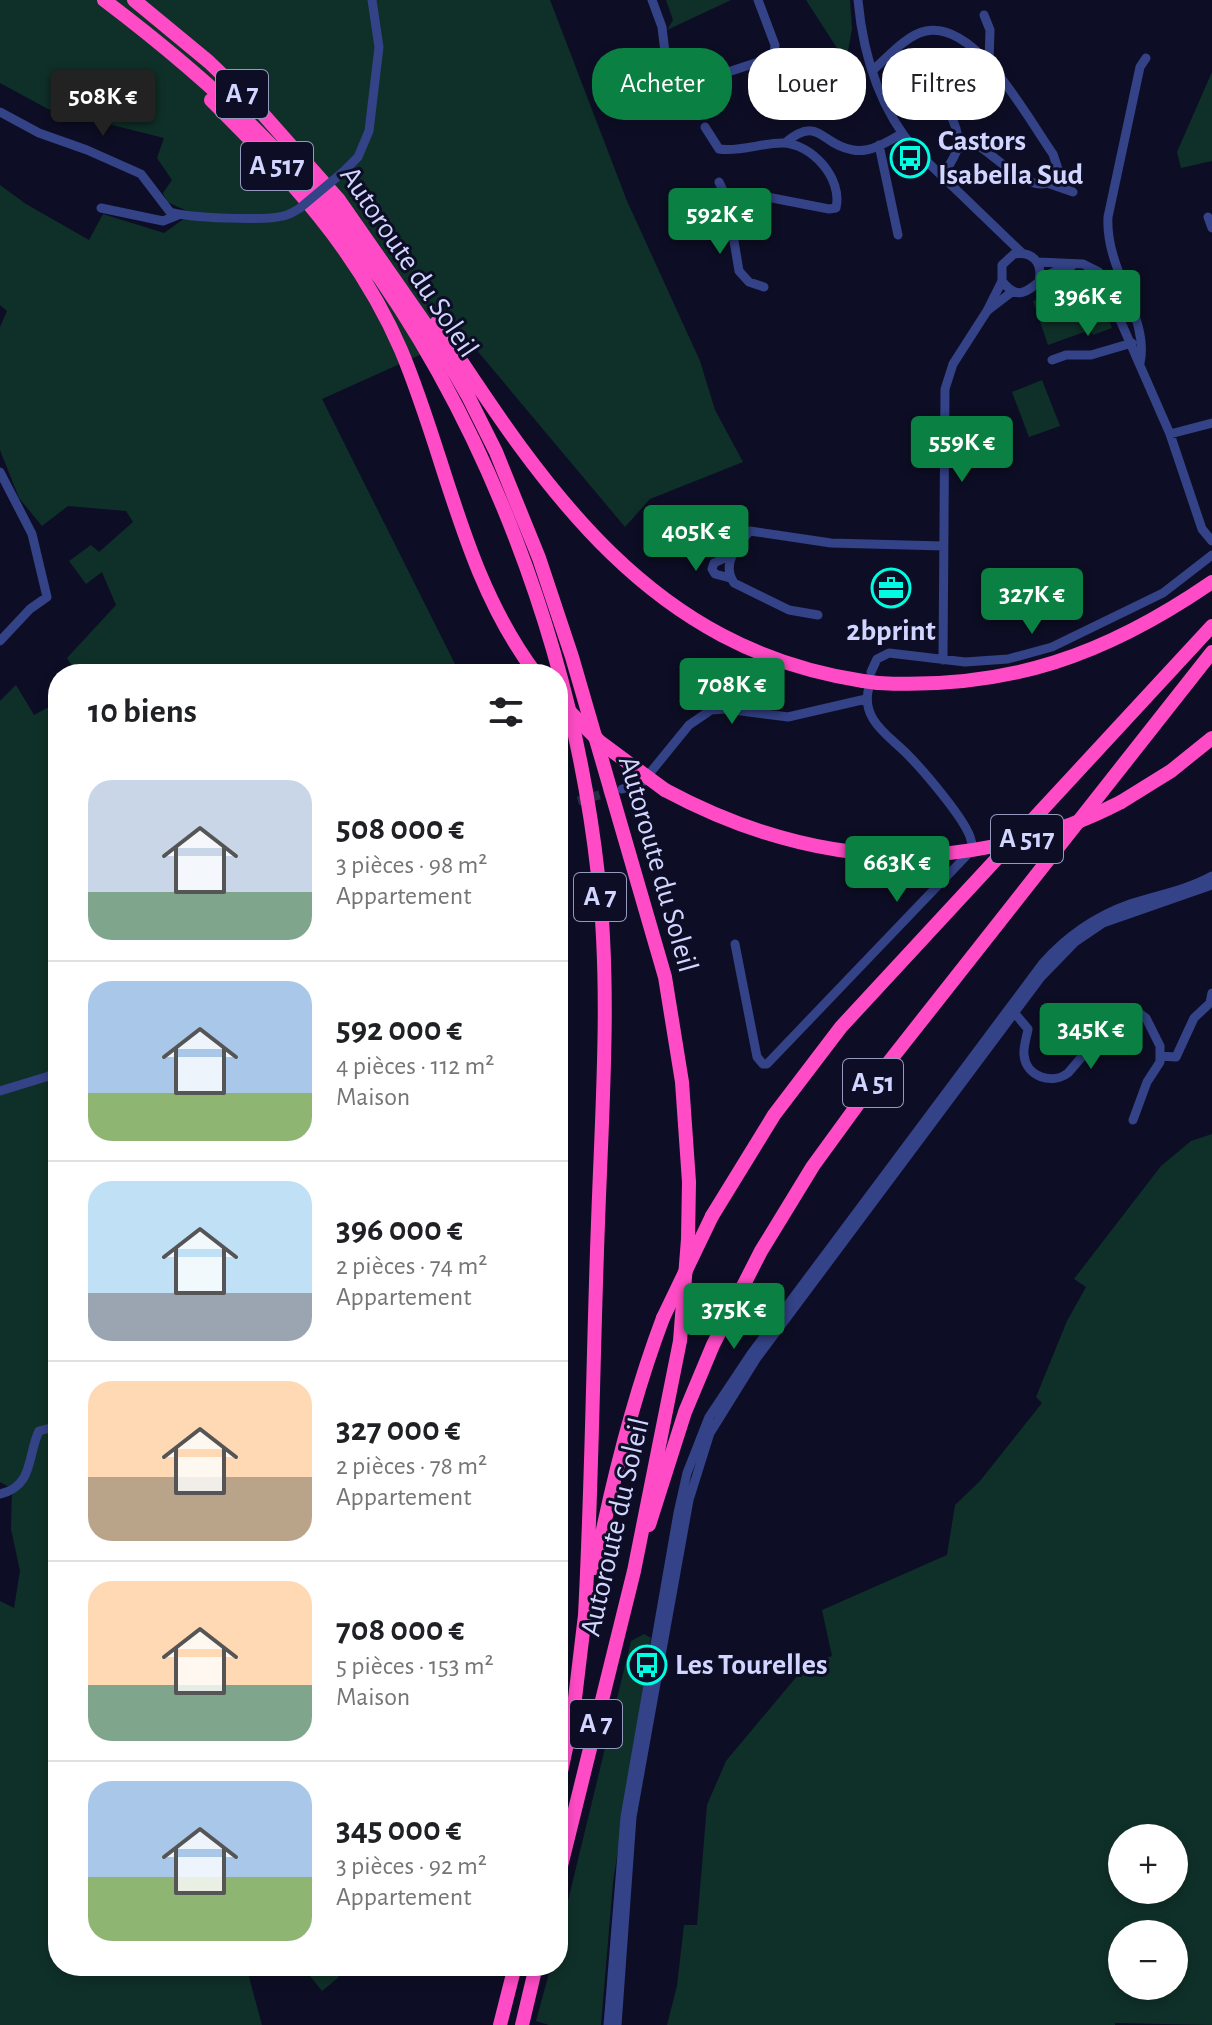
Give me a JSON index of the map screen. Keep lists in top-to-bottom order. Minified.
{"streets":{"highway":["A 7","A 517","Autoroute du Soleil","A 51"]},"crossings":[["A 517","Autoroute du Soleil"],["Autoroute du Soleil","A 51"]],"places":{"bus stop":["Castors Isabella Sud","Les Tourelles"],"office":["2bprint"]},"page":{"chip":["Acheter","Louer","Filtres"],"price":["508K €","592K €","396K €","559K €","405K €","327K €","708K €","663K €","345K €","375K €"],"heading":"10 biens","list":[{"name":"508 000 €","note":"3 pièces · 98 m² · Appartement"},{"name":"592 000 €","note":"4 pièces · 112 m² · Maison"},{"name":"396 000 €","note":"2 pièces · 74 m² · Appartement"},{"name":"327 000 €","note":"2 pièces · 78 m² · Appartement"},{"name":"708 000 €","note":"5 pièces · 153 m² · Maison"},{"name":"345 000 €","note":"3 pièces · 92 m² · Appartement"}],"map_buttons":["+","−"]}}
